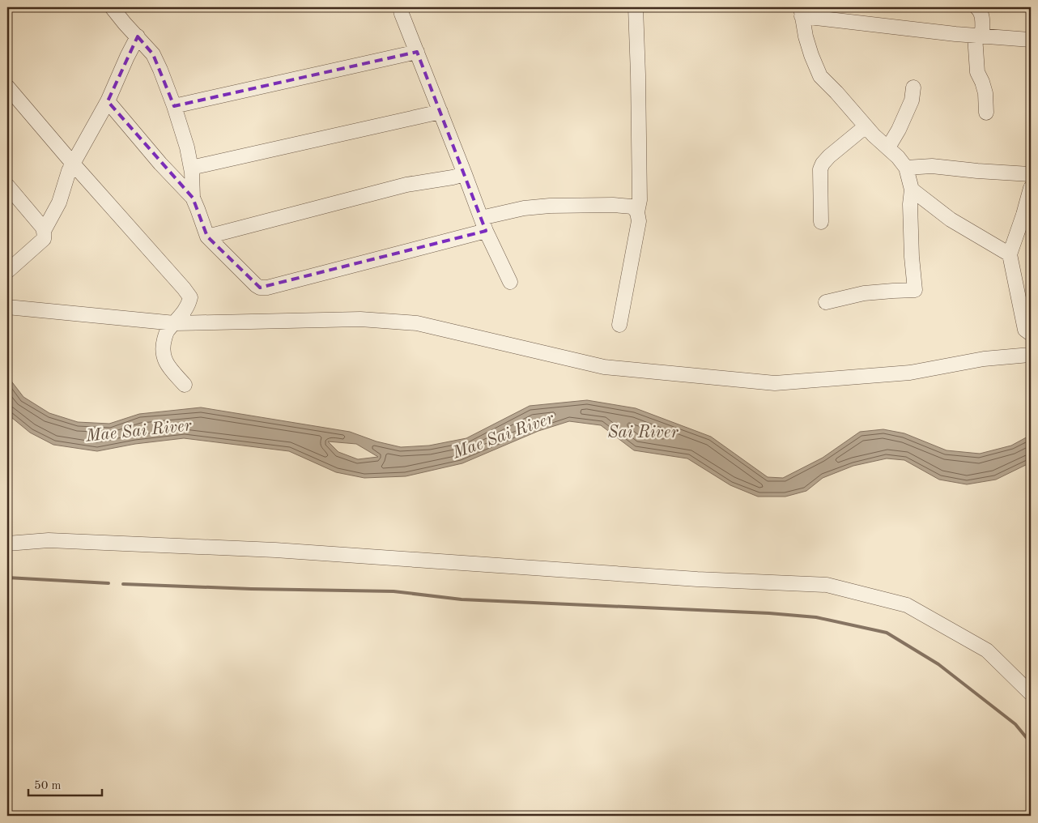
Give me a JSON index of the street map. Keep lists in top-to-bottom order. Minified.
{"water":["Mae Sai River","Sai River"],"scale_bar":"50 m"}
